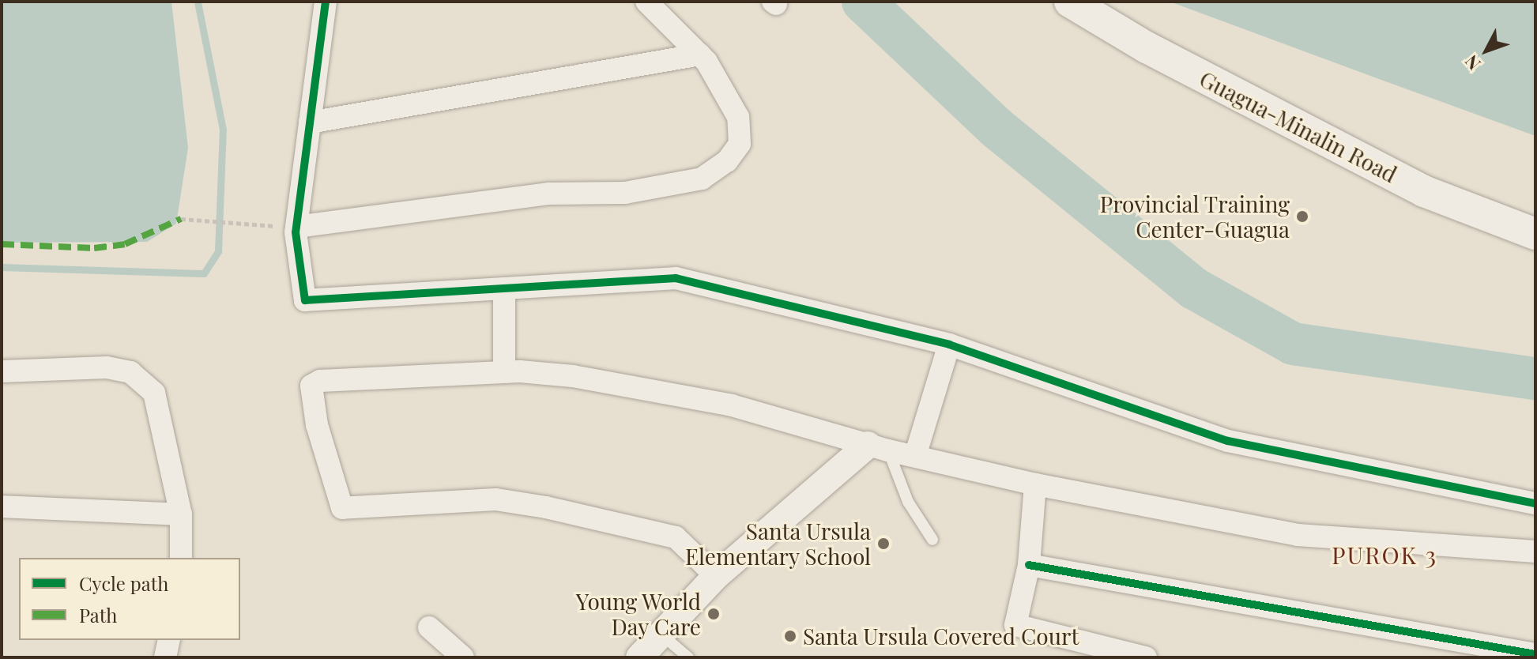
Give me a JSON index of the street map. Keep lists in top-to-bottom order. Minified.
{"streets":{"main road":["Guagua-Minalin Road"]},"districts":["PUROK 3"],"places":["Provincial Training Center-Guagua","Santa Ursula Elementary School","Young World Day Care","Santa Ursula Covered Court"],"legend":["Cycle path","Path"],"north":"bottom left"}
